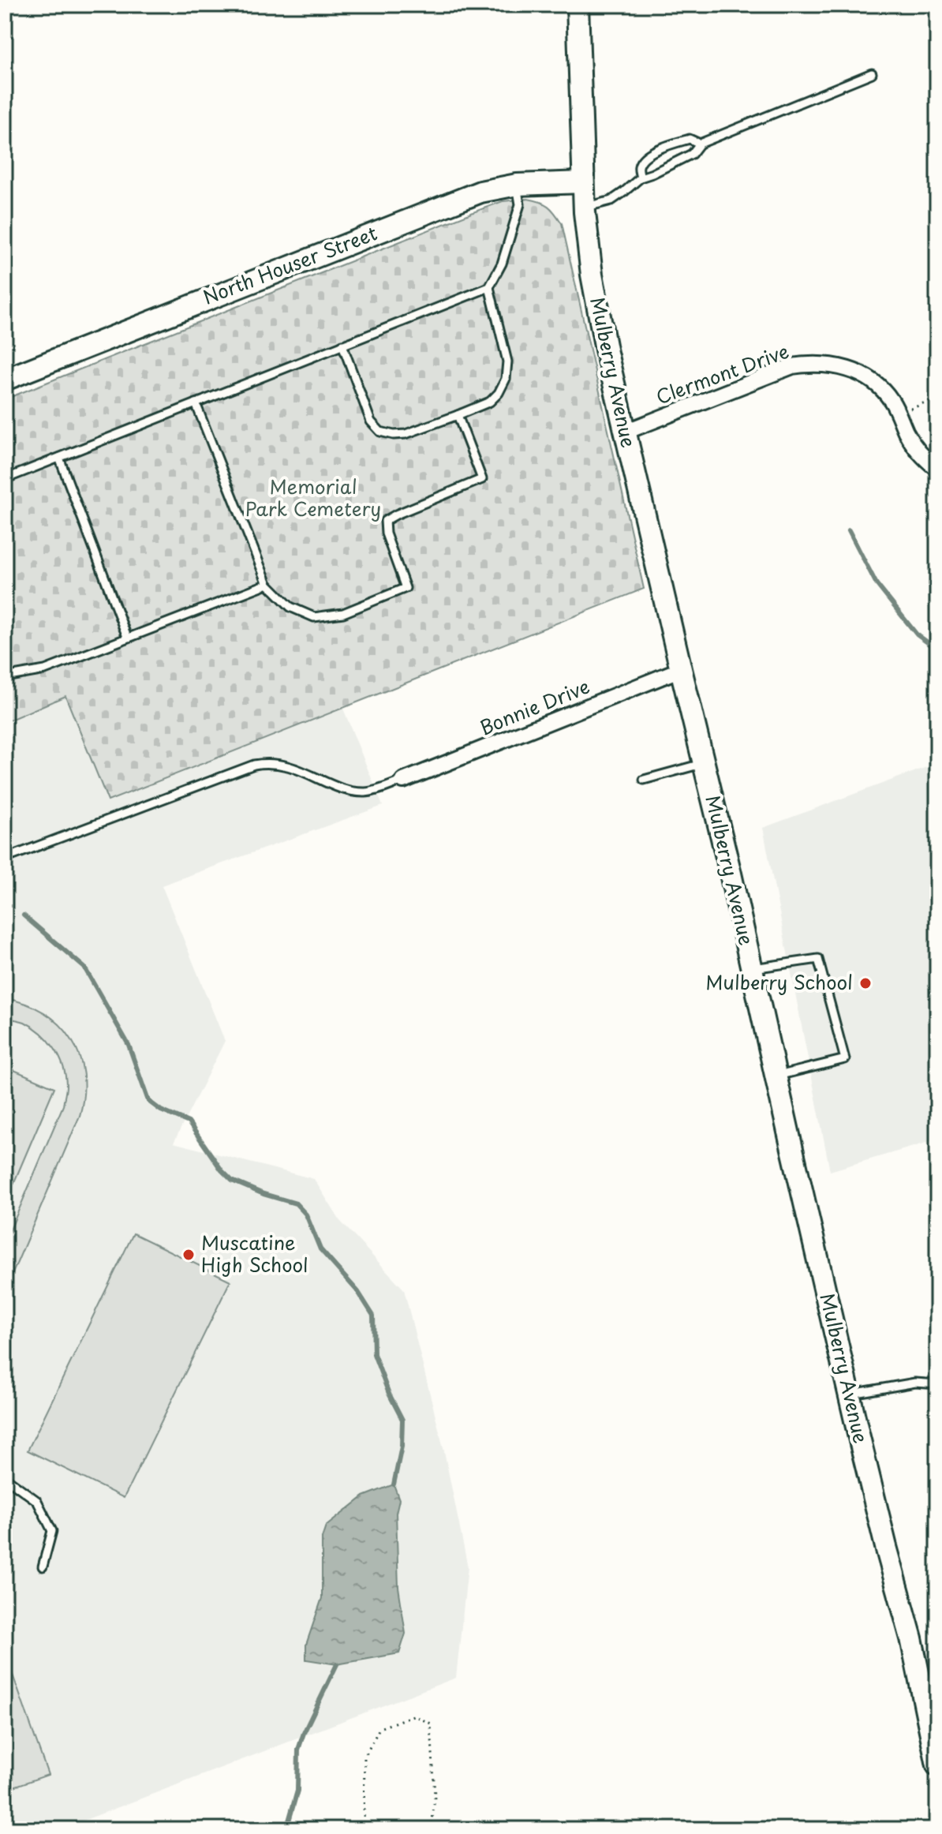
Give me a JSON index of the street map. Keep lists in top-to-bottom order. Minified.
{"streets":{"main road":["North Houser Street","Mulberry Avenue"],"street":["Clermont Drive","Bonnie Drive"]},"crossings":[["North Houser Street","Mulberry Avenue"],["Mulberry Avenue","Clermont Drive"],["Mulberry Avenue","Bonnie Drive"]],"parks":["Memorial Park Cemetery"],"places":["Mulberry School","Muscatine High School"]}
